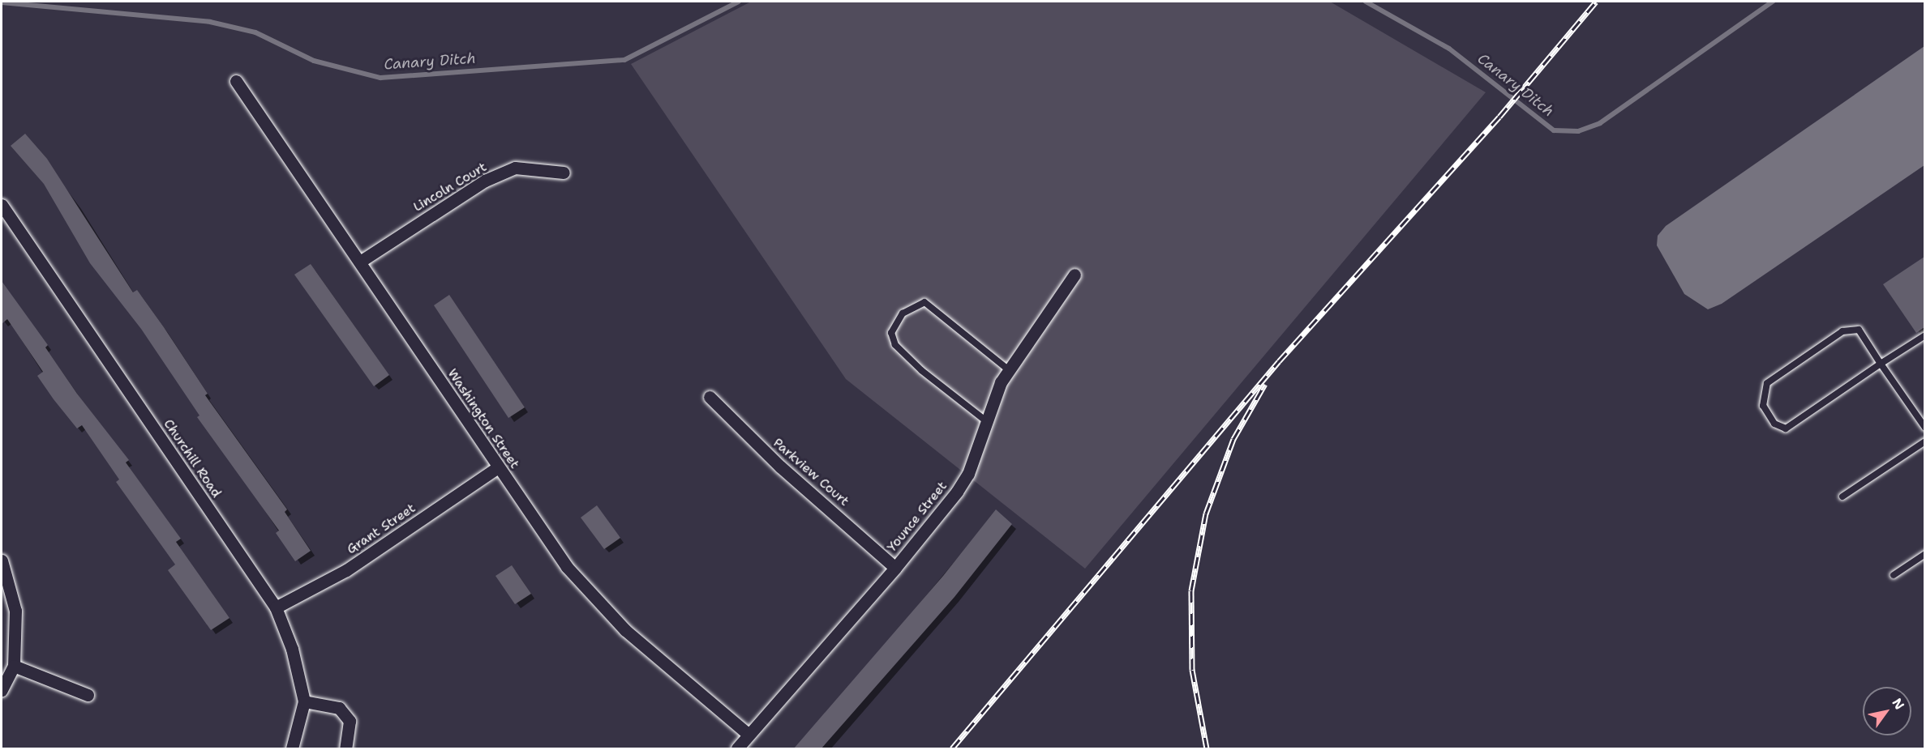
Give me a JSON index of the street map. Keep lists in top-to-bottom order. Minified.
{"streets":{"street":["Lincoln Court","Washington Street","Churchill Road","Parkview Court","Younce Street","Grant Street"]},"crossings":[["Lincoln Court","Washington Street"],["Washington Street","Younce Street"],["Washington Street","Grant Street"],["Churchill Road","Grant Street"],["Parkview Court","Younce Street"]],"water":["Canary Ditch"],"north":"top right"}
